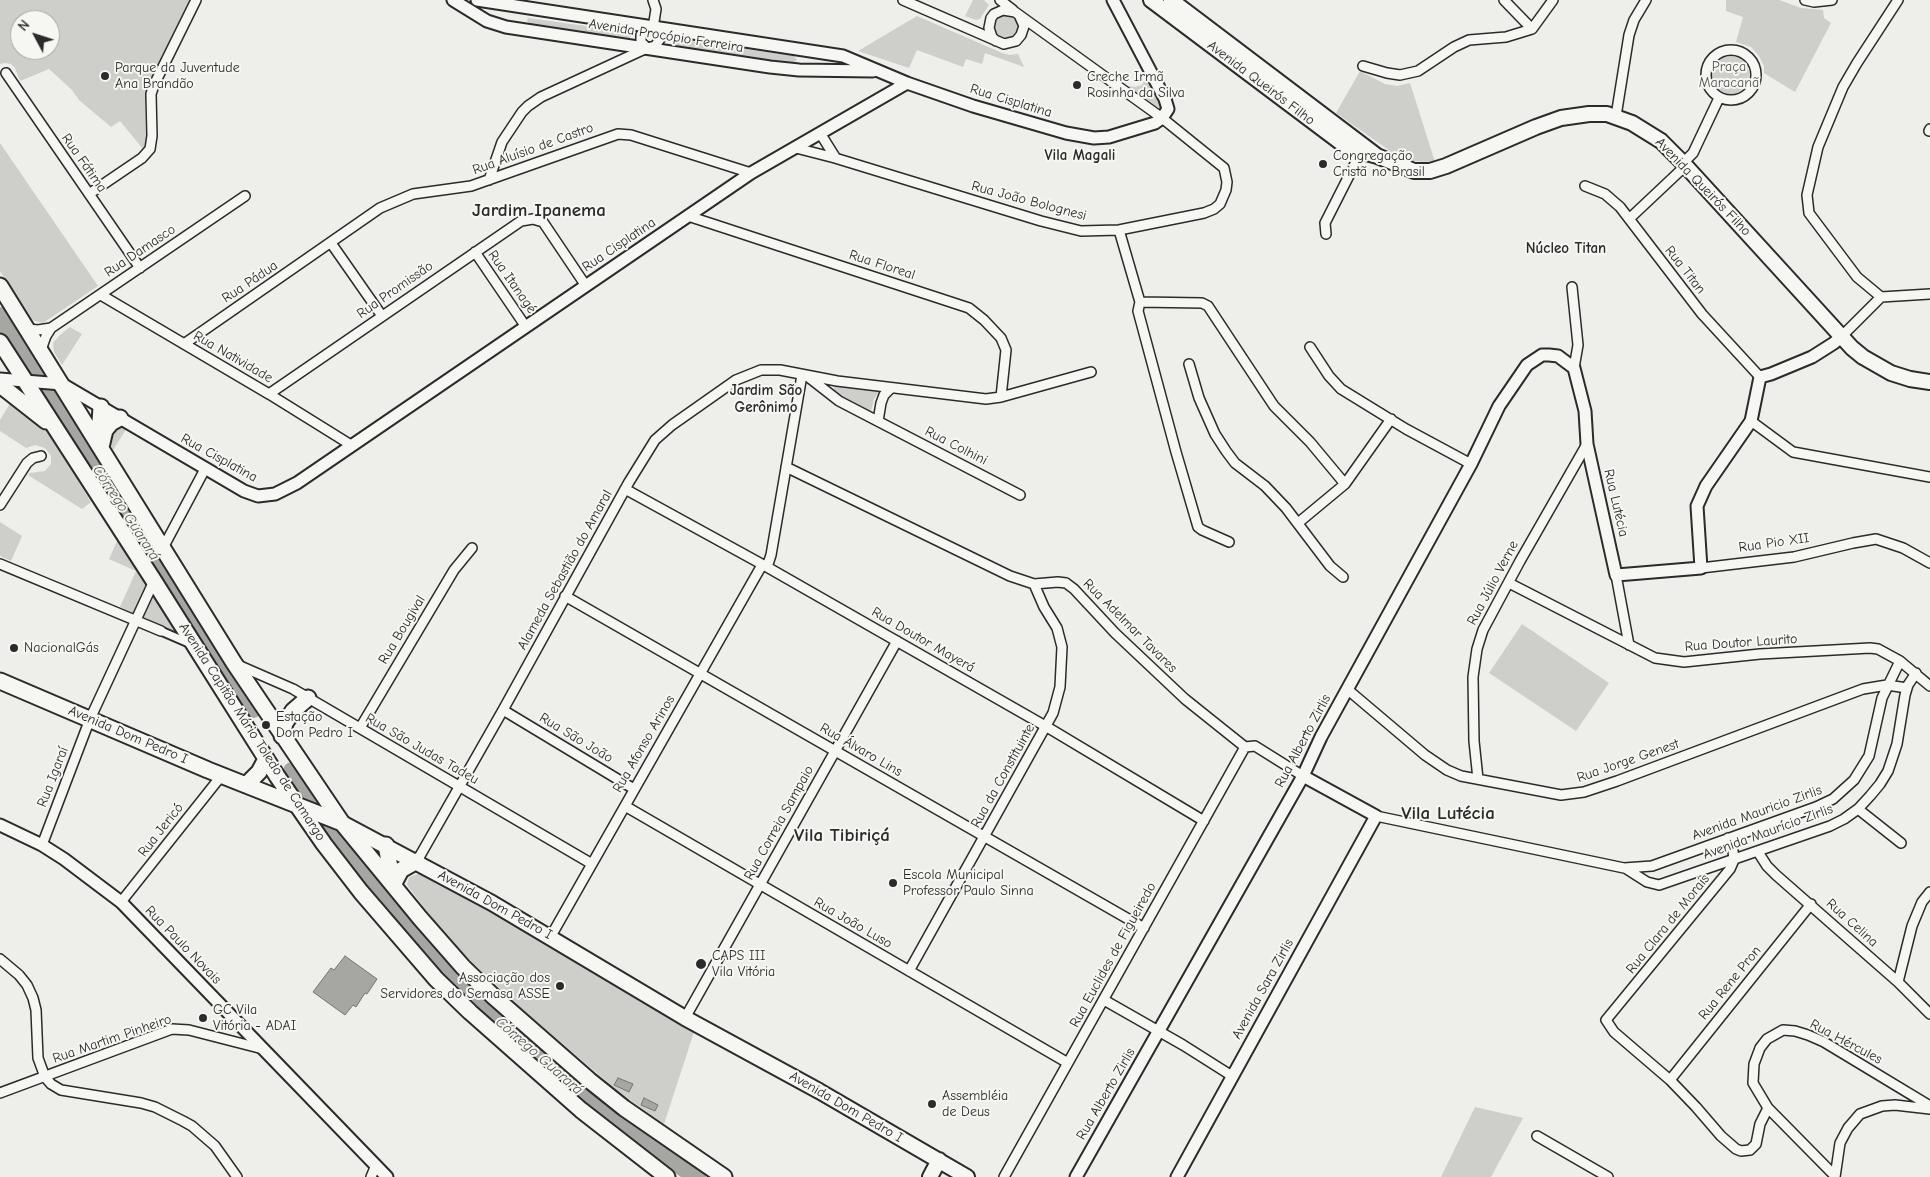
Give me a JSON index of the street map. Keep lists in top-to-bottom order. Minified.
{"streets":{"main road":["Avenida Queirós Filho","Avenida Capitão Mário Toledo de Camargo","Avenida Dom Pedro I"],"street":["Avenida Procópio Ferreira","Rua Cisplatina","Rua Aluísio de Castro","Rua Fátima","Rua João Bolognesi","Rua Damasco","Rua Floreal","Rua Titan","Rua Pádua","Rua Itanagé","Rua Promissão","Rua Natividade","Rua Colhini","Rua Lutécia","Rua Pio XII","Alameda Sebastião do Amaral","Rua Júlio Verne","Rua Adelmar Tavares","Rua Bougival","Rua Doutor Mayerá","Rua Doutor Laurito","Rua São João","Rua Alberto Zirlis","Rua Afonso Arinos","Rua São Judas Tadeu","Rua Álvaro Lins","Rua Jorge Genest","Rua da Constituinte","Rua Igaraí","Avenida Mauricio Zirlis","Rua Correia Sampaio","Rua Jericó","Avenida Maurício Zirlis","Rua João Luso","Rua Celina","Rua Clara de Morais","Rua Paulo Novais","Rua Euclides de Figueiredo","Rua Rene Pron","Avenida Sara Zirlis","Rua Martim Pinheiro","Rua Hércules"]},"crossings":[["Avenida Procópio Ferreira","Rua Cisplatina"],["Rua Cisplatina","Rua Aluísio de Castro"],["Rua Cisplatina","Rua João Bolognesi"],["Rua Cisplatina","Rua Floreal"],["Rua Cisplatina","Rua Itanagé"],["Rua Cisplatina","Rua Promissão"],["Rua Cisplatina","Rua Natividade"],["Rua Cisplatina","Avenida Capitão Mário Toledo de Camargo"],["Rua Aluísio de Castro","Rua Pádua"],["Rua Fátima","Rua Damasco"],["Rua Damasco","Rua Natividade"],["Rua Floreal","Alameda Sebastião do Amaral"],["Rua Pádua","Rua Natividade"],["Rua Itanagé","Rua Promissão"],["Rua Promissão","Rua Natividade"],["Rua Colhini","Alameda Sebastião do Amaral"],["Rua Colhini","Rua Afonso Arinos"],["Rua Lutécia","Rua Pio XII"],["Rua Lutécia","Rua Júlio Verne"],["Rua Lutécia","Rua Doutor Laurito"],["Rua Lutécia","Rua Alberto Zirlis"],["Alameda Sebastião do Amaral","Rua Doutor Mayerá"],["Alameda Sebastião do Amaral","Avenida Dom Pedro I"],["Alameda Sebastião do Amaral","Rua São João"],["Alameda Sebastião do Amaral","Rua Afonso Arinos"],["Alameda Sebastião do Amaral","Rua São Judas Tadeu"],["Alameda Sebastião do Amaral","Rua Álvaro Lins"],["Rua Júlio Verne","Rua Doutor Laurito"],["Rua Júlio Verne","Rua Jorge Genest"],["Rua Adelmar Tavares","Rua Alberto Zirlis"],["Rua Adelmar Tavares","Rua Afonso Arinos"],["Rua Adelmar Tavares","Rua da Constituinte"],["Rua Adelmar Tavares","Rua Euclides de Figueiredo"],["Rua Bougival","Rua São Judas Tadeu"],["Rua Doutor Mayerá","Rua Afonso Arinos"],["Rua Doutor Mayerá","Rua da Constituinte"],["Rua Doutor Mayerá","Rua Correia Sampaio"],["Rua Doutor Mayerá","Rua Euclides de Figueiredo"],["Rua Doutor Laurito","Avenida Mauricio Zirlis"],["Rua Doutor Laurito","Avenida Maurício Zirlis"],["Avenida Capitão Mário Toledo de Camargo","Avenida Dom Pedro I"],["Avenida Capitão Mário Toledo de Camargo","Rua São Judas Tadeu"],["Avenida Capitão Mário Toledo de Camargo","Rua Igaraí"],["Avenida Dom Pedro I","Rua Afonso Arinos"],["Avenida Dom Pedro I","Rua Igaraí"],["Avenida Dom Pedro I","Rua Correia Sampaio"],["Avenida Dom Pedro I","Rua Jericó"],["Rua São João","Rua Afonso Arinos"],["Rua Alberto Zirlis","Rua Jorge Genest"],["Rua Afonso Arinos","Rua São Judas Tadeu"],["Rua Afonso Arinos","Rua Álvaro Lins"],["Rua Afonso Arinos","Rua João Luso"],["Rua Álvaro Lins","Rua da Constituinte"],["Rua Álvaro Lins","Rua Correia Sampaio"],["Rua Álvaro Lins","Rua Euclides de Figueiredo"],["Rua Jorge Genest","Avenida Mauricio Zirlis"],["Rua Jorge Genest","Avenida Maurício Zirlis"],["Rua da Constituinte","Rua João Luso"],["Rua Igaraí","Rua Paulo Novais"],["Rua Correia Sampaio","Rua João Luso"],["Rua Jericó","Rua Paulo Novais"],["Avenida Maurício Zirlis","Rua Celina"],["Avenida Maurício Zirlis","Rua Clara de Morais"],["Rua João Luso","Rua Euclides de Figueiredo"],["Rua Celina","Rua Rene Pron"],["Rua Clara de Morais","Rua Rene Pron"],["Rua Paulo Novais","Rua Martim Pinheiro"]],"districts":["Vila Magali","Jardim Ipanema","Núcleo Titan","Jardim São Gerônimo","Vila Lutécia","Vila Tibiriçá"],"water":["Córrego Guarará"],"parks":["Praça Maracanã"],"places":["Parque da Juventude Ana Brandão","Creche Irmã Rosinha da Silva","Congregação Cristã no Brasil","NacionalGás","Estação Dom Pedro I","Escola Municipal Professor Paulo Sinna","CAPS III Vila Vitória","Associação dos Servidores do Semasa ASSE","GC Vila Vitória - ADAI","Assembléia de Deus"],"north":"top left"}
